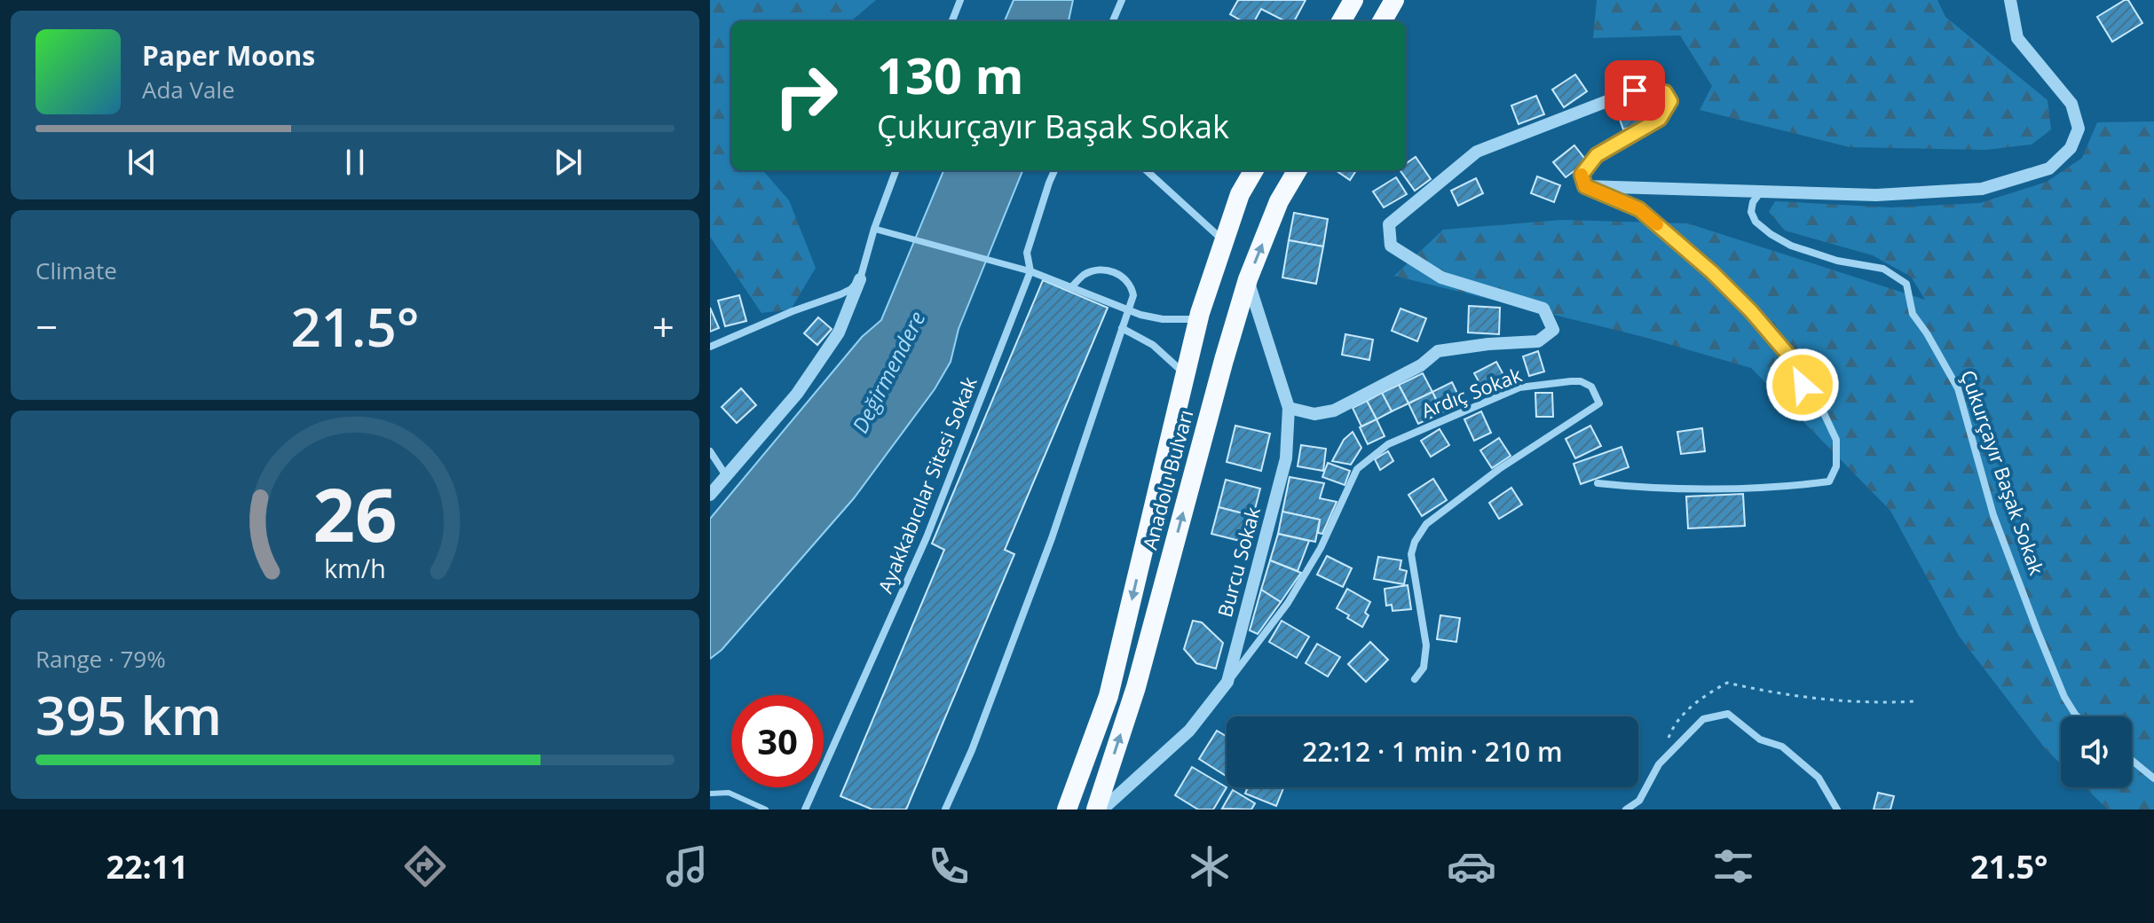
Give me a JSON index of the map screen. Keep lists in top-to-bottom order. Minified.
{"streets":{"highway":["Anadolu Bulvarı"],"street":["Ardıç Sokak","Çukurçayır Başak Sokak","Ayakkabıcılar Sitesi Sokak","Burcu Sokak"]},"crossings":[["Ardıç Sokak","Burcu Sokak"],["Anadolu Bulvarı","Burcu Sokak"]],"water":["Değirmendere"],"page":{"turn":["130 m","Çukurçayır Başak Sokak"],"song":["Paper Moons","Ada Vale"],"tile":["Climate",["Range · 79%","395 km"]],"heat":["−","21.5°","+"],"limit":"30","trip":"22:12 · 1 min · 210 m","tabs":["22:11","21.5°"],"gauge":["26","km/h"]}}
